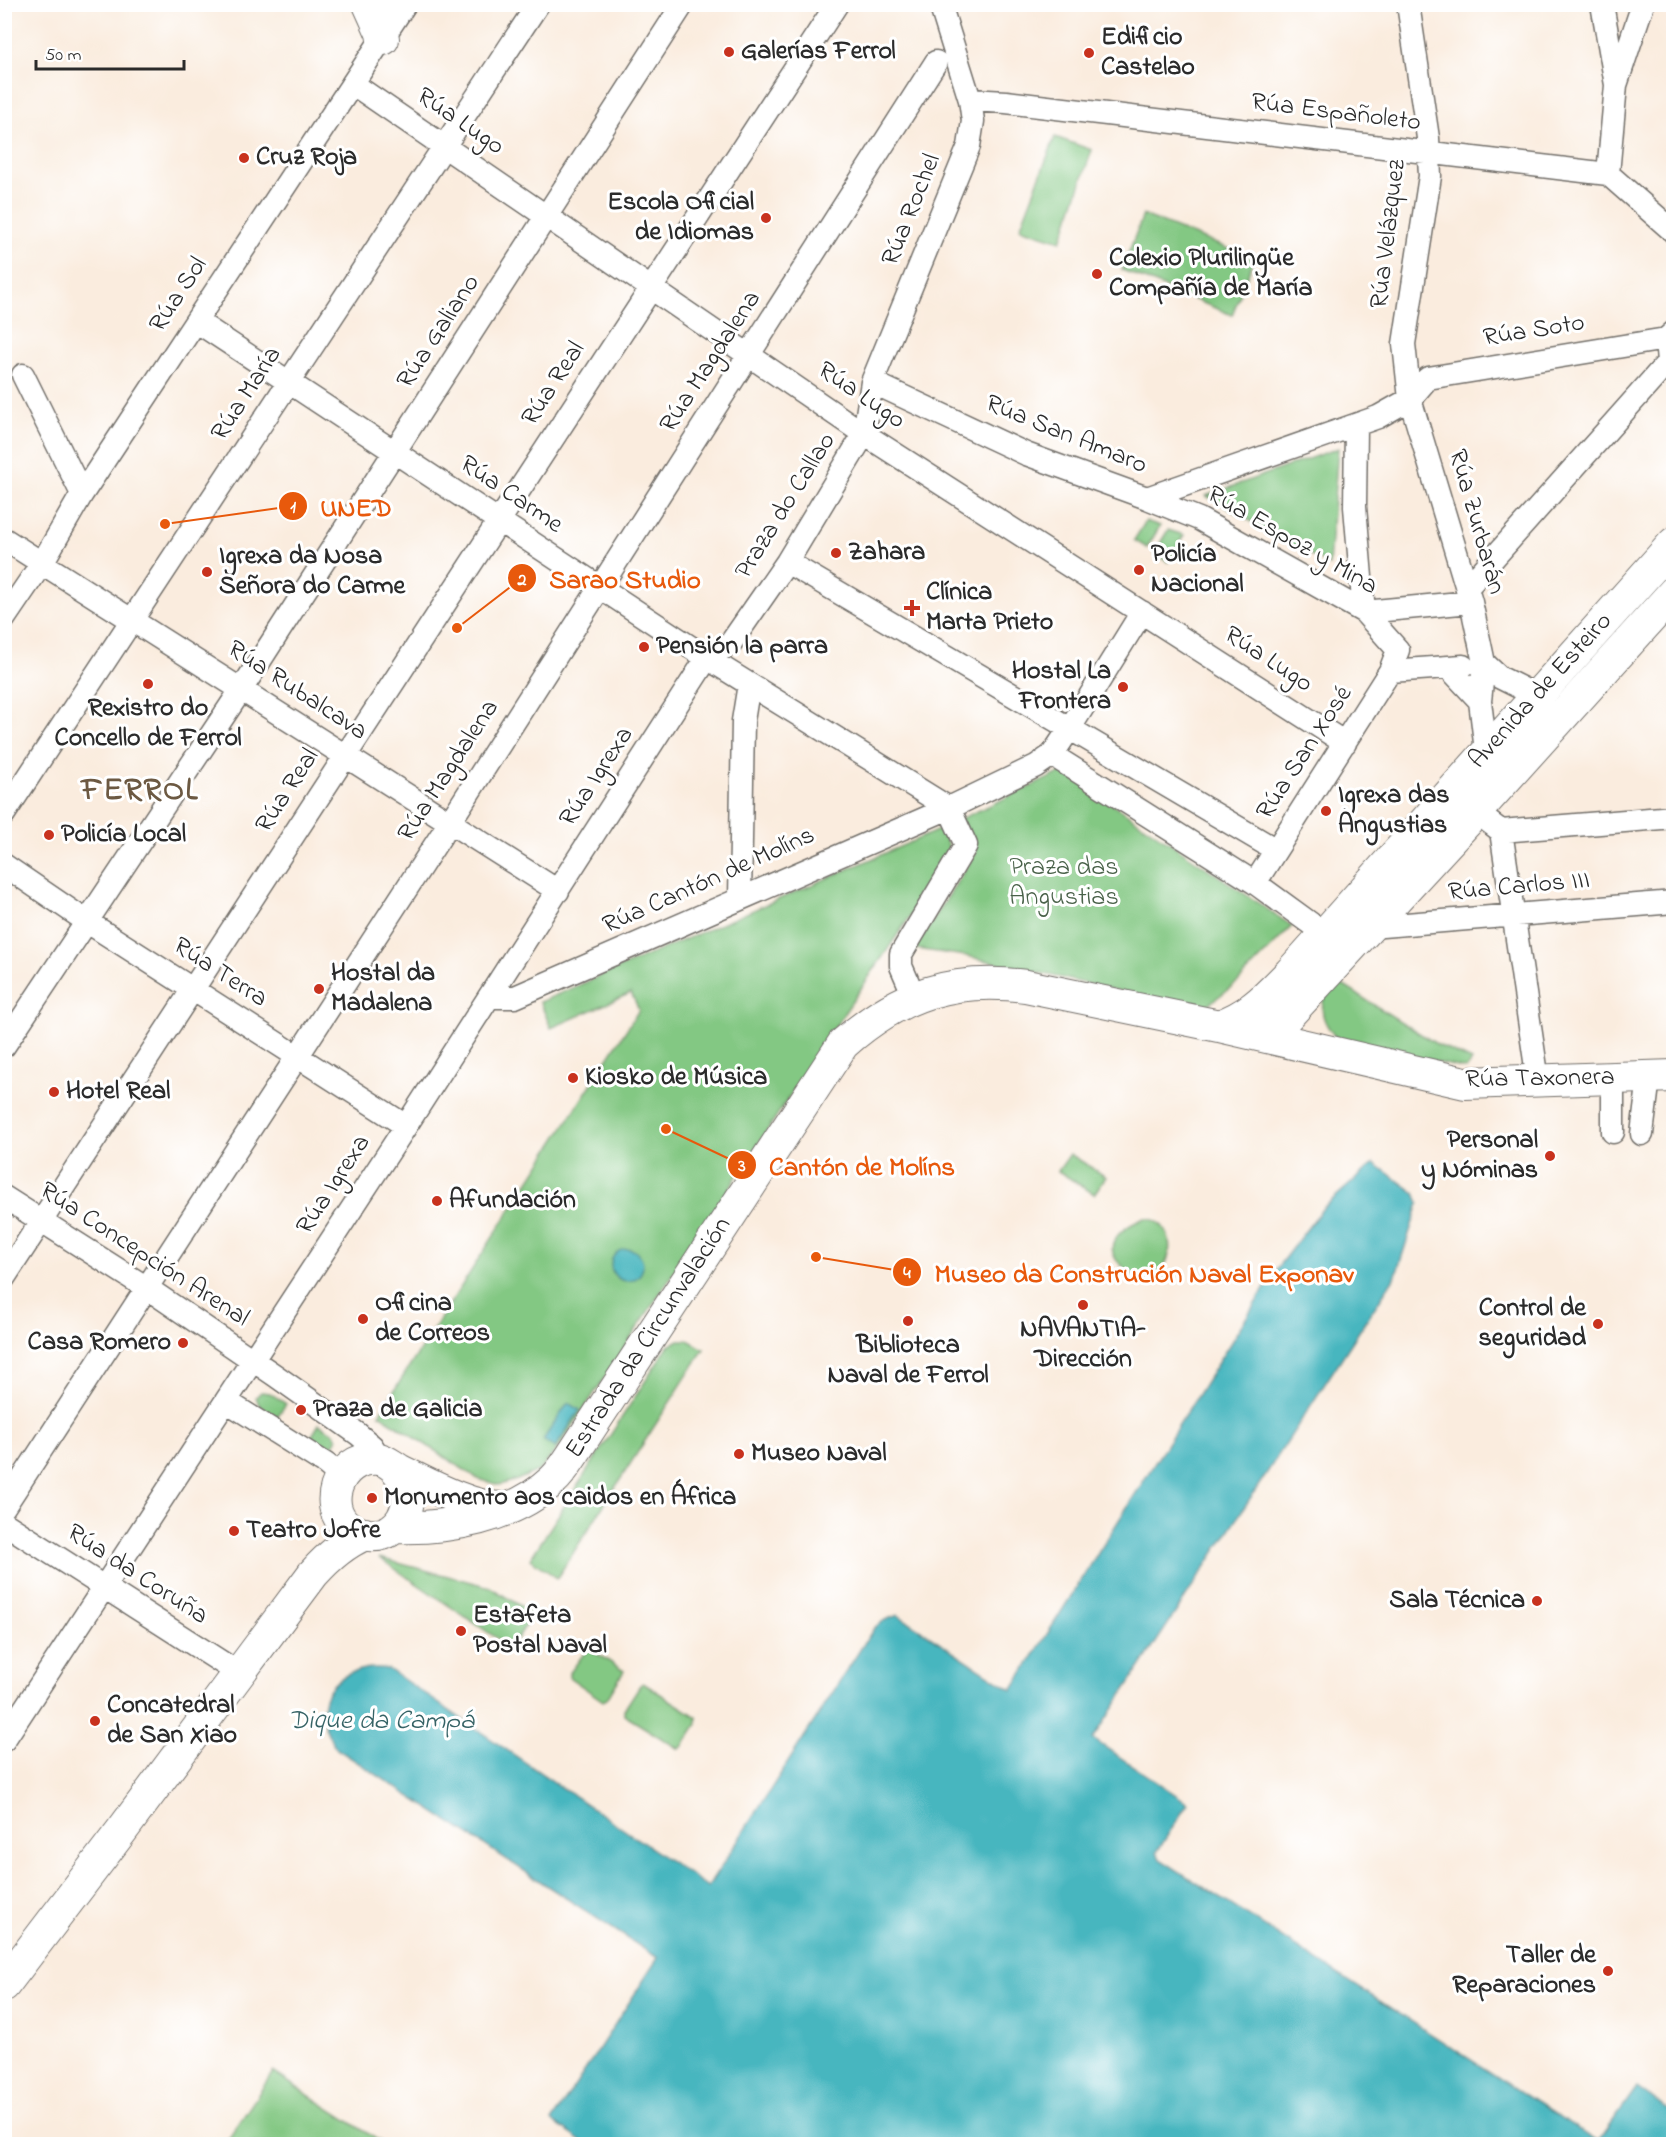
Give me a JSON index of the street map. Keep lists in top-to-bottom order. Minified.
{"streets":{"main road":["Avenida de Esteiro","Rúa Taxonera","Estrada da Circunvalación"],"street":["Rúa Españoleto","Rúa Lugo","Rúa Rochel","Rúa Velázquez","Rúa Sol","Rúa Soto","Rúa Galiano","Rúa Magdalena","Rúa Real","Rúa María","Rúa San Amaro","Rúa Carme","Praza do Callao","Rúa Zurbarán","Rúa Espoz y Mina","Rúa Rubalcava","Rúa San Xosé","Rúa Igrexa","Rúa Cantón de Molíns","Rúa Carlos III","Rúa Terra","Rúa Concepción Arenal","Rúa da Coruña"]},"crossings":[["Rúa Españoleto","Rúa Rochel"],["Rúa Españoleto","Rúa Velázquez"],["Rúa Lugo","Rúa Rochel"],["Rúa Lugo","Rúa Sol"],["Rúa Lugo","Rúa Galiano"],["Rúa Lugo","Rúa Magdalena"],["Rúa Lugo","Rúa Real"],["Rúa Lugo","Rúa María"],["Rúa Lugo","Praza do Callao"],["Rúa Lugo","Rúa San Xosé"],["Rúa Rochel","Rúa San Amaro"],["Rúa Rochel","Praza do Callao"],["Rúa Velázquez","Rúa Soto"],["Rúa Velázquez","Rúa San Amaro"],["Rúa Velázquez","Rúa Zurbarán"],["Rúa Sol","Rúa Carme"],["Rúa Sol","Rúa Rubalcava"],["Rúa Soto","Rúa San Amaro"],["Rúa Soto","Rúa Zurbarán"],["Rúa Galiano","Rúa Carme"],["Rúa Galiano","Rúa Rubalcava"],["Rúa Galiano","Rúa Terra"],["Rúa Magdalena","Rúa Carme"],["Rúa Magdalena","Rúa Rubalcava"],["Rúa Magdalena","Rúa Terra"],["Rúa Magdalena","Rúa Concepción Arenal"],["Rúa Real","Rúa Carme"],["Rúa Real","Rúa Rubalcava"],["Rúa Real","Rúa Terra"],["Rúa Real","Rúa Concepción Arenal"],["Rúa María","Rúa Carme"],["Rúa María","Rúa Rubalcava"],["Rúa San Amaro","Rúa Zurbarán"],["Rúa San Amaro","Rúa Espoz y Mina"],["Rúa Carme","Praza do Callao"],["Rúa Carme","Rúa Igrexa"],["Rúa Carme","Rúa Cantón de Molíns"],["Praza do Callao","Rúa Igrexa"],["Rúa Zurbarán","Avenida de Esteiro"],["Rúa Espoz y Mina","Rúa San Xosé"],["Rúa Rubalcava","Rúa Igrexa"],["Avenida de Esteiro","Rúa Carlos III"],["Rúa Igrexa","Rúa Cantón de Molíns"],["Rúa Igrexa","Rúa Terra"],["Rúa Igrexa","Rúa Concepción Arenal"],["Rúa Igrexa","Rúa da Coruña"],["Rúa Taxonera","Estrada da Circunvalación"]],"districts":["FERROL"],"water":["Dique da Campá"],"parks":["Praza das Angustias"],"places":{"other":["Galerías Ferrol","Edificio Castelao","Cruz Roja","Escola Oficial de Idiomas","Colexio Plurilingüe Compañía de María","UNED","Zahara","Policía Nacional","Igrexa da Nosa Señora do Carme","Sarao Studio","Pensión la parra","Rexistro do Concello de Ferrol","Hostal La Frontera","Igrexa das Angustias","Policía Local","Hostal da Madalena","Kiosko de Música","Hotel Real","Cantón de Molíns","Personal y Nóminas","Afundación","Museo da Construción Naval Exponav","NAVANTIA- Dirección","Oficina de Correos","Biblioteca Naval de Ferrol","Control de seguridad","Casa Romero","Praza de Galicia","Museo Naval","Monumento aos caidos en África","Teatro Jofre","Sala Técnica","Estafeta Postal Naval","Concatedral de San Xiao","Taller de Reparaciones"],"health":["Clínica Marta Prieto"]},"scale_bar":"50 m"}
